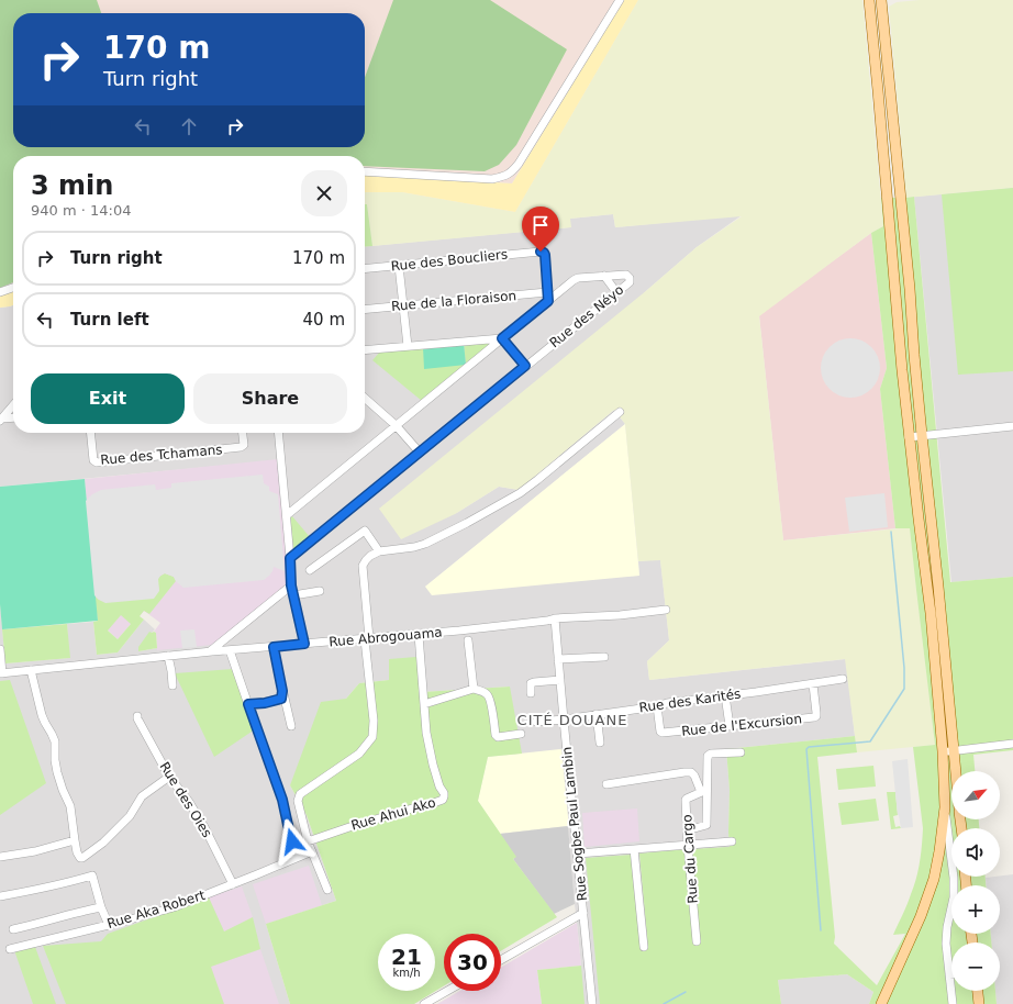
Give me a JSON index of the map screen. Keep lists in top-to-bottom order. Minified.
{"streets":{"street":["Rue des Boucliers","Rue de la Floraison","Rue des Néyo","Rue des Tchamans","Rue Abrogouama","Rue des Karités","Rue de l'Excursion","Rue des Oies","Rue Ahui Ako","Rue Sogbe Paul Lambin","Rue du Cargo","Rue Aka Robert"]},"crossings":[["Rue des Boucliers","Rue de la Floraison"],["Rue des Boucliers","Rue des Néyo"],["Rue Abrogouama","Rue Ahui Ako"],["Rue Abrogouama","Rue Sogbe Paul Lambin"],["Rue des Karités","Rue de l'Excursion"],["Rue des Karités","Rue Sogbe Paul Lambin"],["Rue des Oies","Rue Aka Robert"]],"districts":["CITÉ DOUANE"],"north":"top right","page":{"turn":["170 m","Turn right"],"heading":["3 min","940 m · 14:04"],"list":[{"name":"Turn right","value":"170 m"},{"name":"Turn left","value":"40 m"}],"buttons":["Exit","Share"],"map_buttons":["+","−"],"speed":"21 km/h","limit":"30"}}
